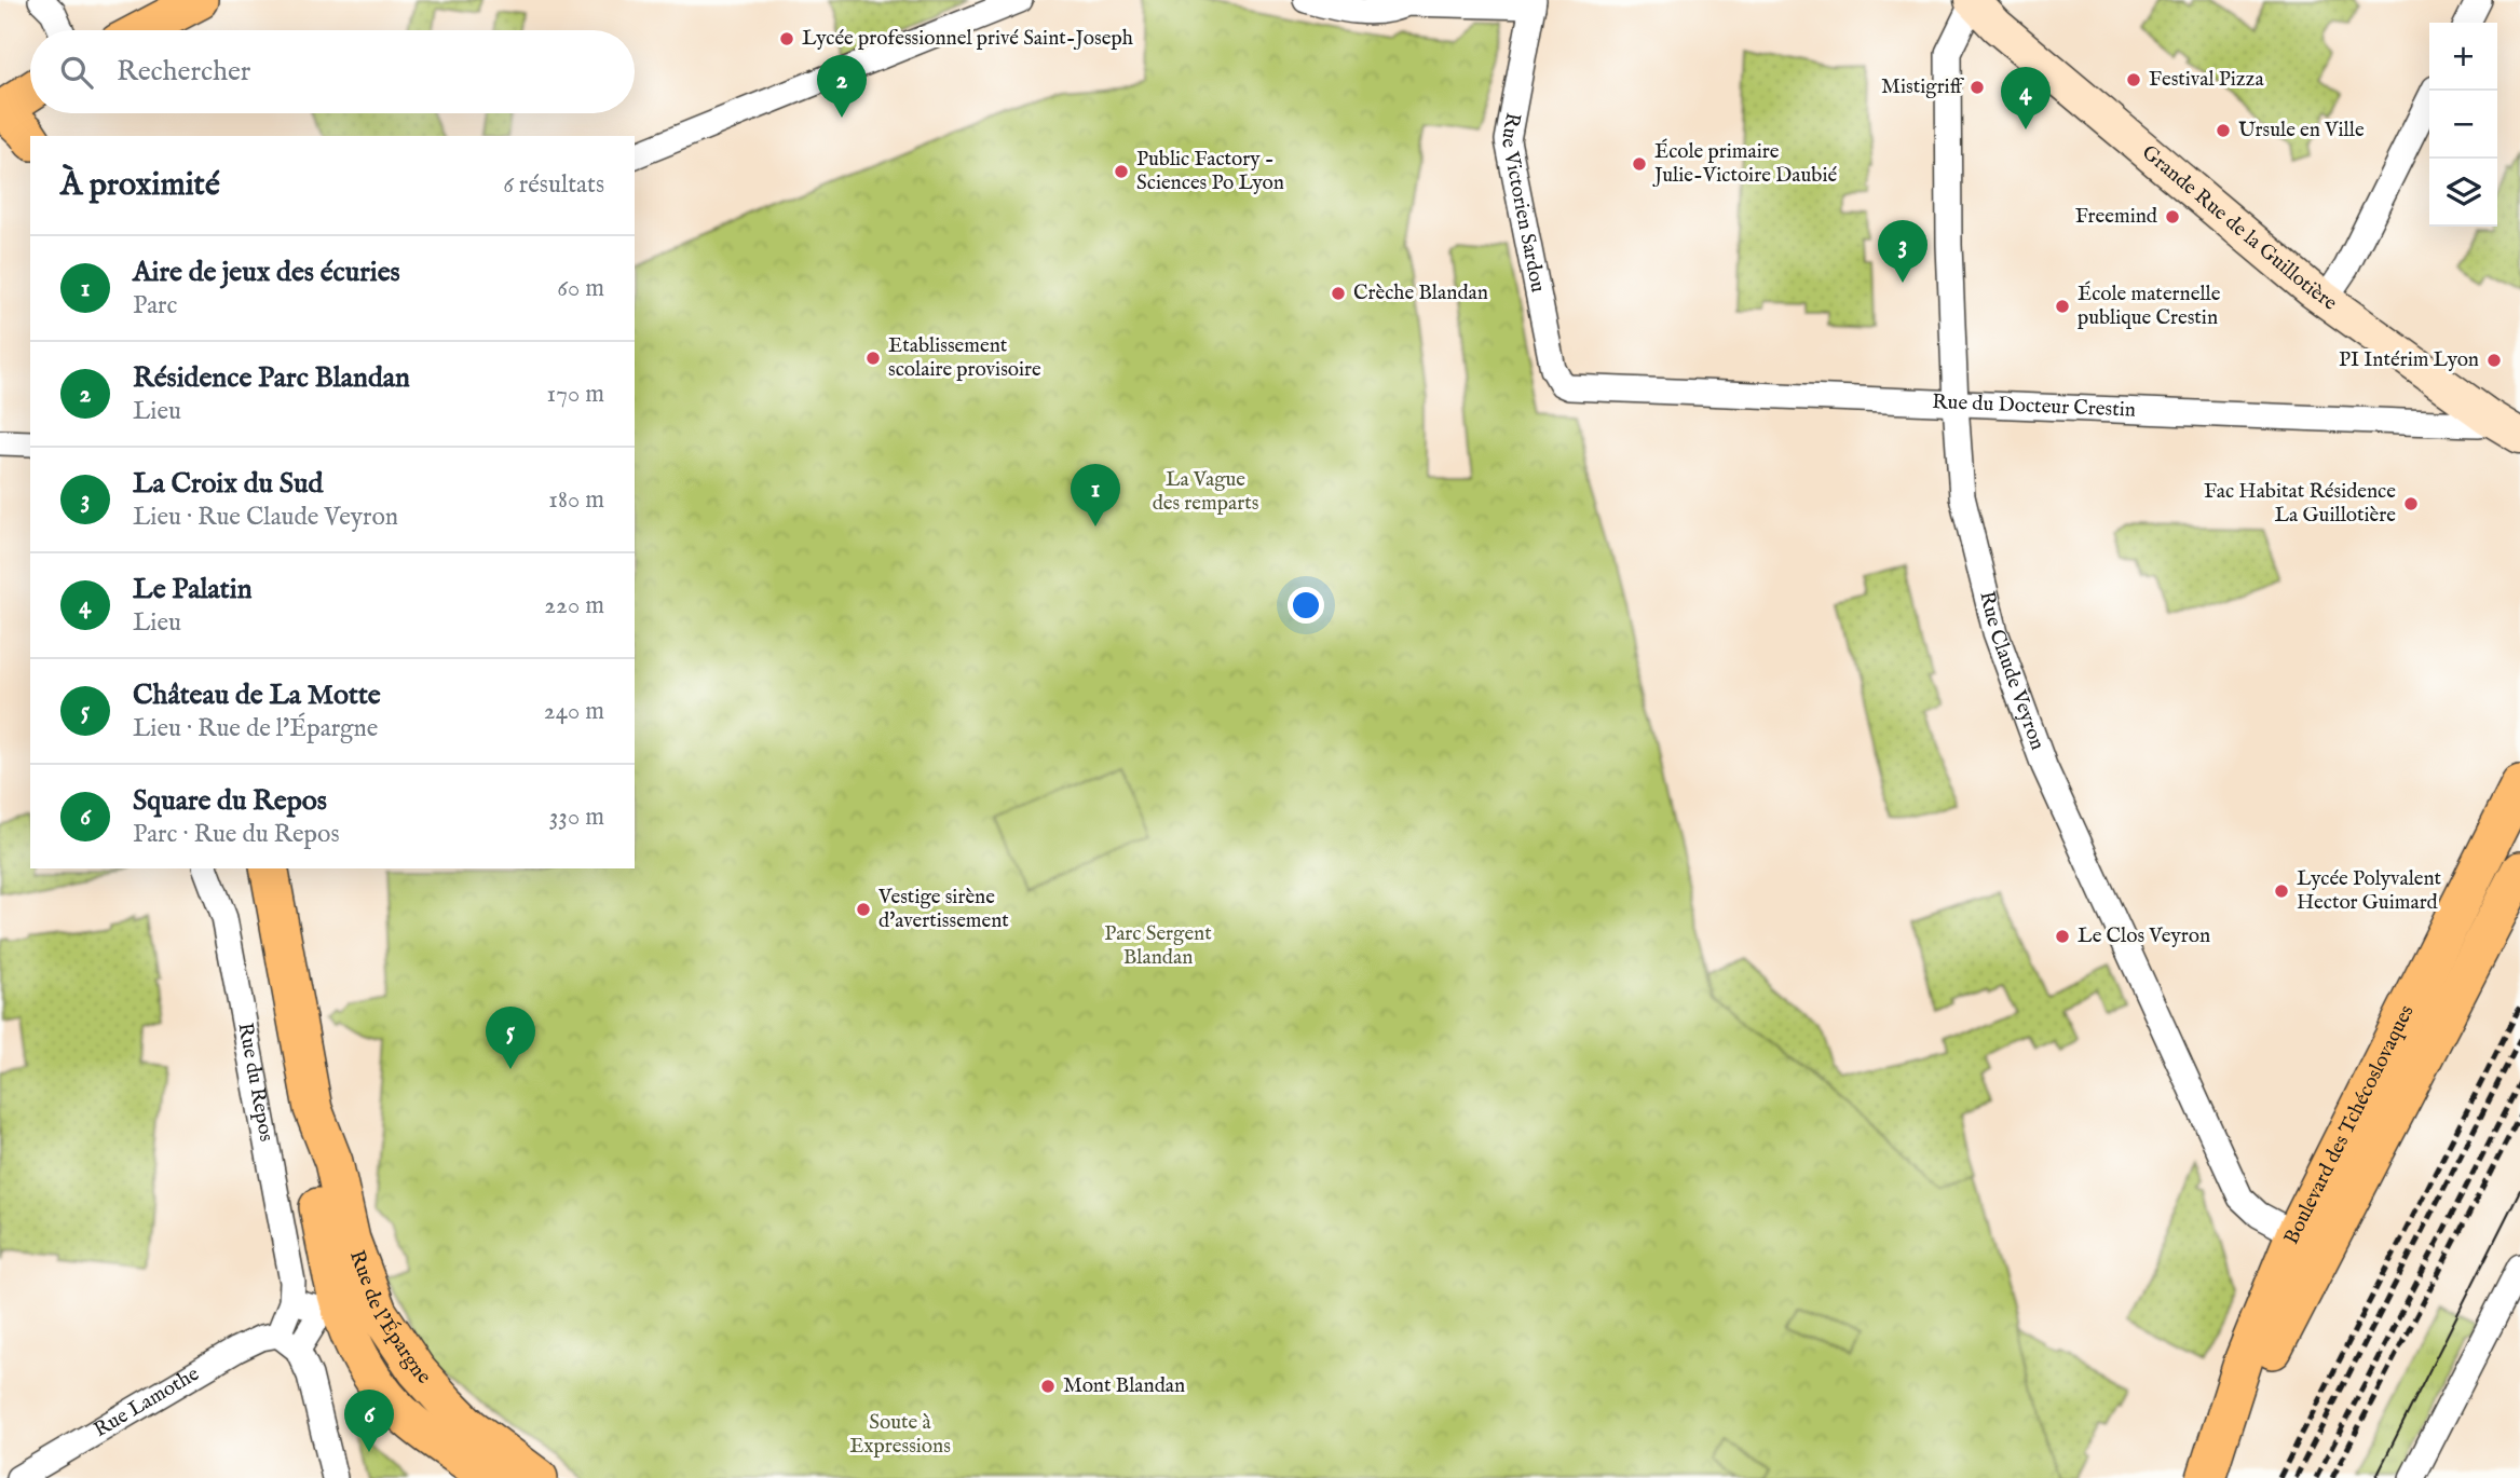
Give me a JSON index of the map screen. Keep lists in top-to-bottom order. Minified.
{"streets":{"main road":["Grande Rue de la Guillotière","Boulevard des Tchécoslovaques","Rue de l'Épargne"],"street":["Rue Victorien Sardou","Rue du Docteur Crestin","Rue Claude Veyron","Rue du Repos","Rue Lamothe"]},"crossings":[["Rue Victorien Sardou","Rue du Docteur Crestin"],["Grande Rue de la Guillotière","Rue du Docteur Crestin"],["Grande Rue de la Guillotière","Rue Claude Veyron"],["Rue du Docteur Crestin","Rue Claude Veyron"],["Rue Claude Veyron","Boulevard des Tchécoslovaques"],["Rue du Repos","Rue Lamothe"]],"parks":["La Vague des remparts","Parc Sergent Blandan","Soute à Expressions"],"places":["Lycée professionnel privé Saint-Joseph","Festival Pizza","Mistigriff","Ursule en Ville","École primaire Julie-Victoire Daubié","Public Factory - Sciences Po Lyon","Freemind","Crèche Blandan","École maternelle publique Crestin","Etablissement scolaire provisoire","PI Intérim Lyon","Fac Habitat Résidence La Guillotière","Lycée Polyvalent Hector Guimard","Vestige sirène d'avertissement","Le Clos Veyron","Mont Blandan"],"page":{"map_buttons":["+","−"],"search":"Rechercher","pins":["2","4","3","1","5","6"],"heading":["À proximité","6 résultats"],"list":[{"mark":"1","name":"Aire de jeux des écuries","note":"Parc","value":"60 m"},{"mark":"2","name":"Résidence Parc Blandan","note":"Lieu","value":"170 m"},{"mark":"3","name":"La Croix du Sud","note":"Lieu · Rue Claude Veyron","value":"180 m"},{"mark":"4","name":"Le Palatin","note":"Lieu","value":"220 m"},{"mark":"5","name":"Château de La Motte","note":"Lieu · Rue de l'Épargne","value":"240 m"},{"mark":"6","name":"Square du Repos","note":"Parc · Rue du Repos","value":"330 m"}]}}
